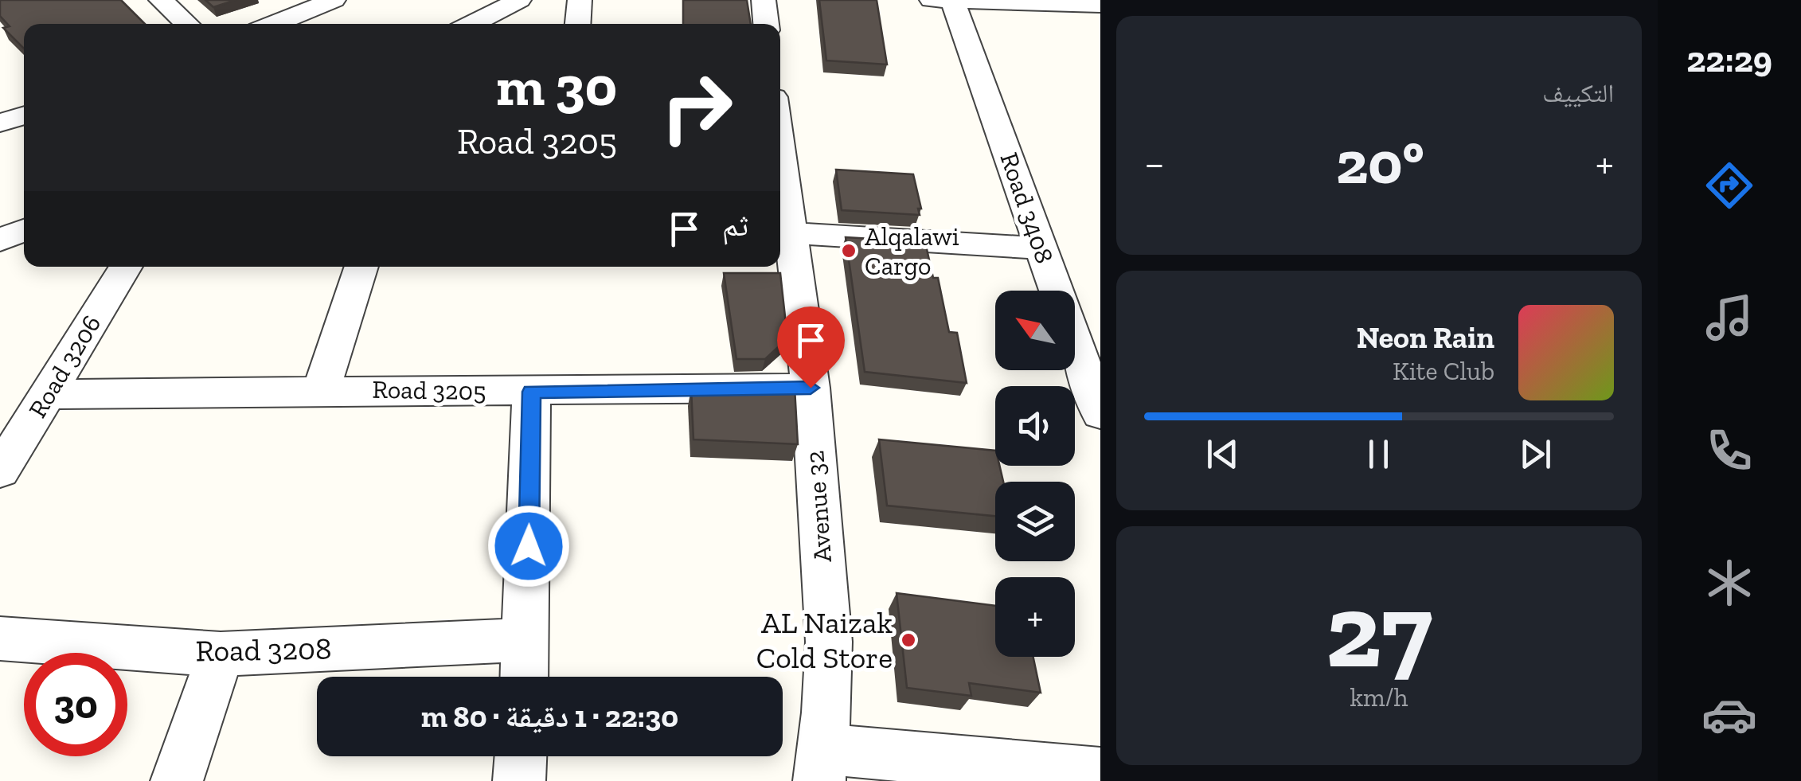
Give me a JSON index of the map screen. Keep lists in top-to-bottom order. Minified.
{"streets":{"street":["Road 3408","Road 3206","Road 3205","Avenue 32","Road 3208"]},"crossings":[["Road 3206","Road 3205"],["Road 3205","Avenue 32"]],"places":["Alqalawi Cargo","AL Naizak Cold Store"],"north":"top left","page":{"tabs":"22:29","tile":["التكييف",["27","km/h"]],"turn":["30 m","Road 3205"],"heat":["−","20°","+"],"then":"ثم","map_buttons":"+","song":["Neon Rain","Kite Club"],"limit":"30","trip":"22:30 · 1 دقيقة · 80 m"}}
